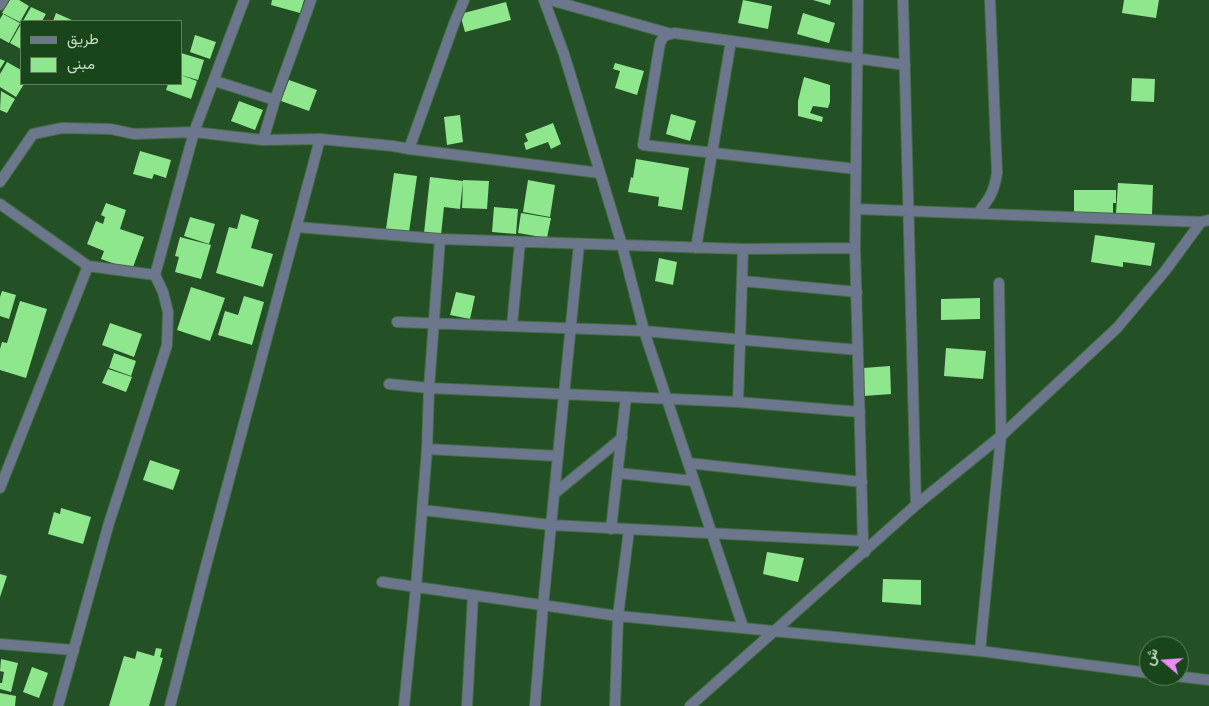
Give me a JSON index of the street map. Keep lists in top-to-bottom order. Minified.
{"legend":["طريق","مبنى"],"north":"left"}
